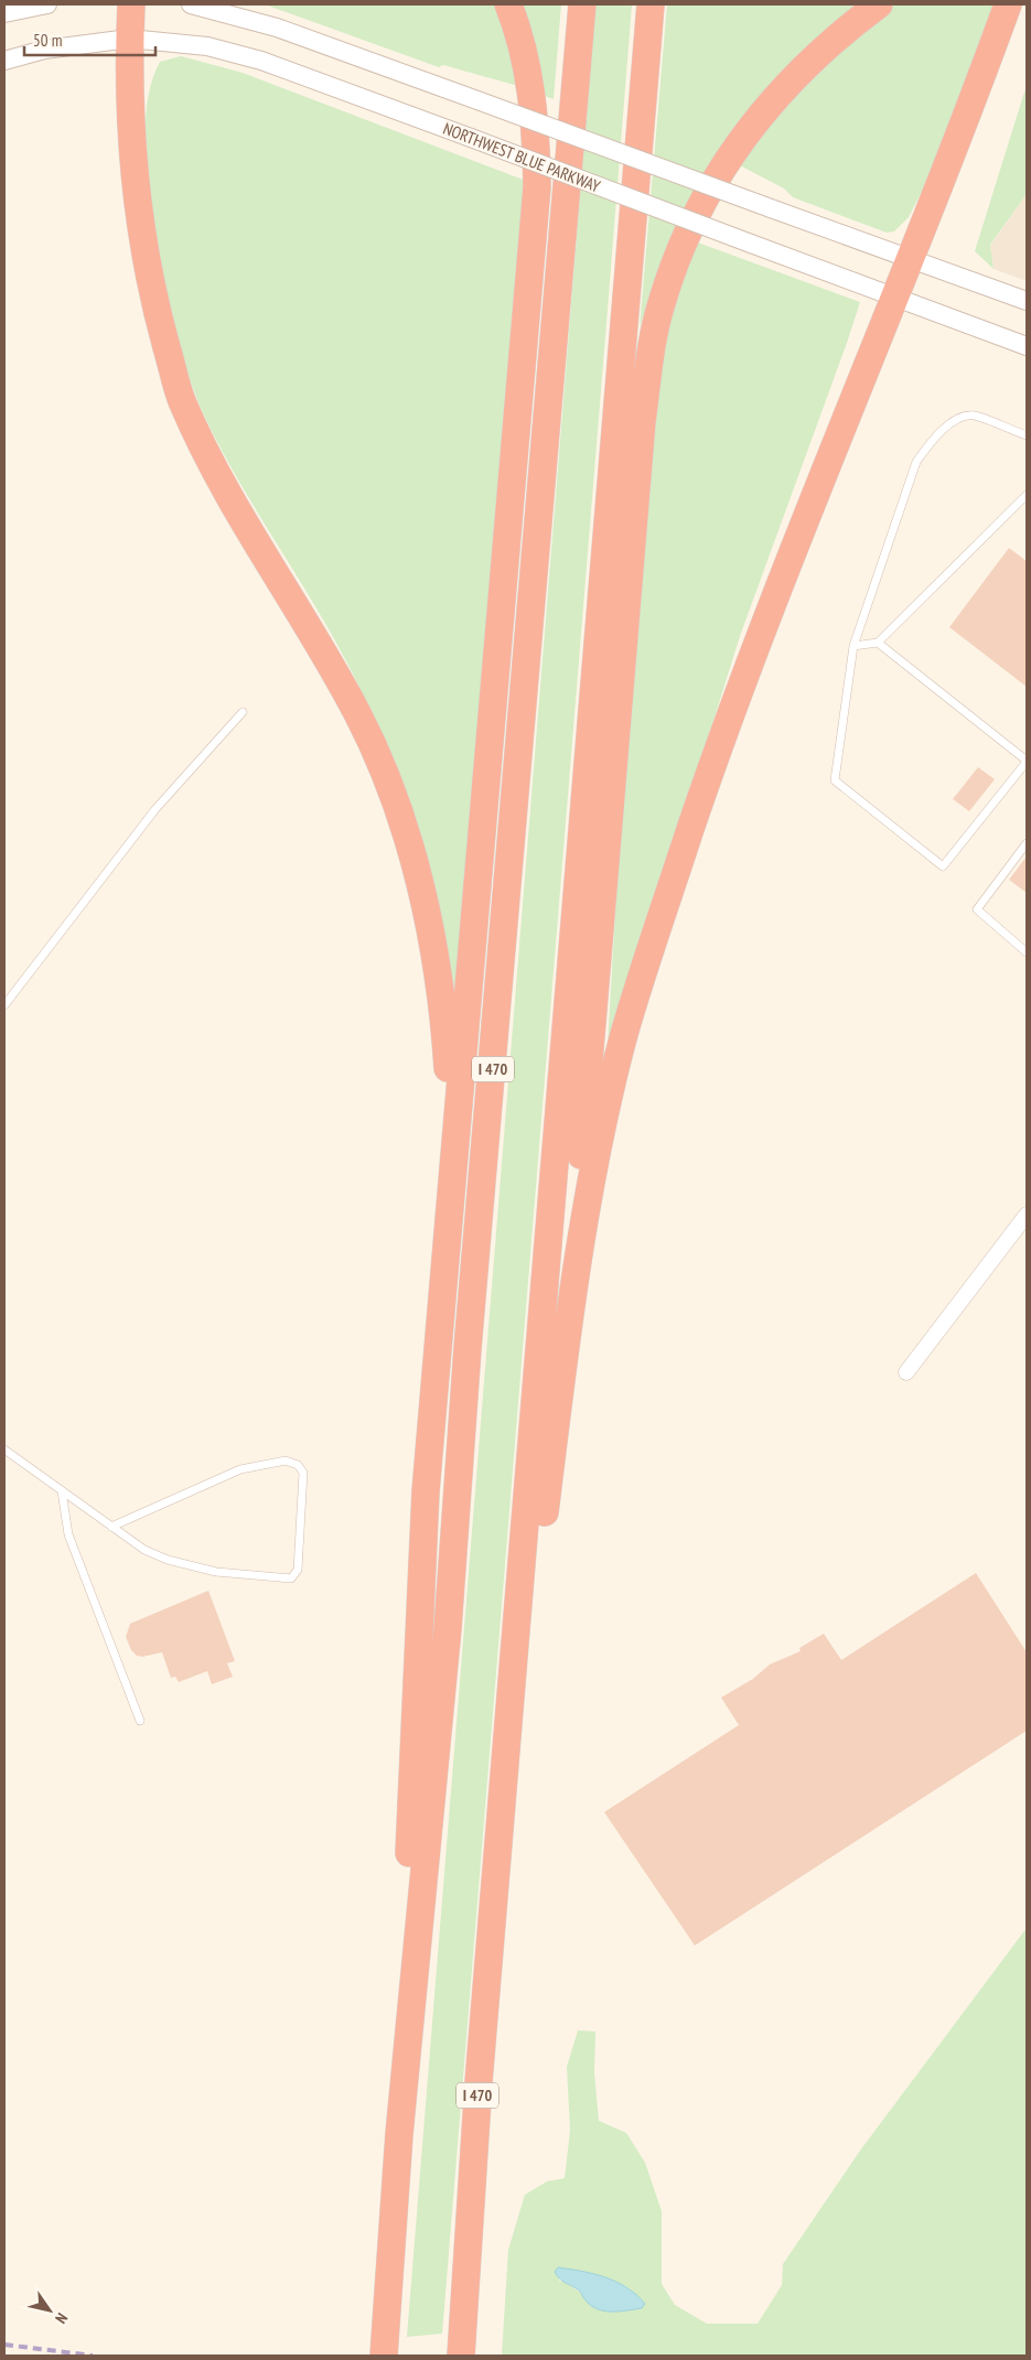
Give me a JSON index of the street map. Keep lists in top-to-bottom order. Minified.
{"streets":{"highway":["I 470"],"street":["NORTHWEST BLUE PARKWAY"]},"scale_bar":"50 m","north":"bottom right"}
